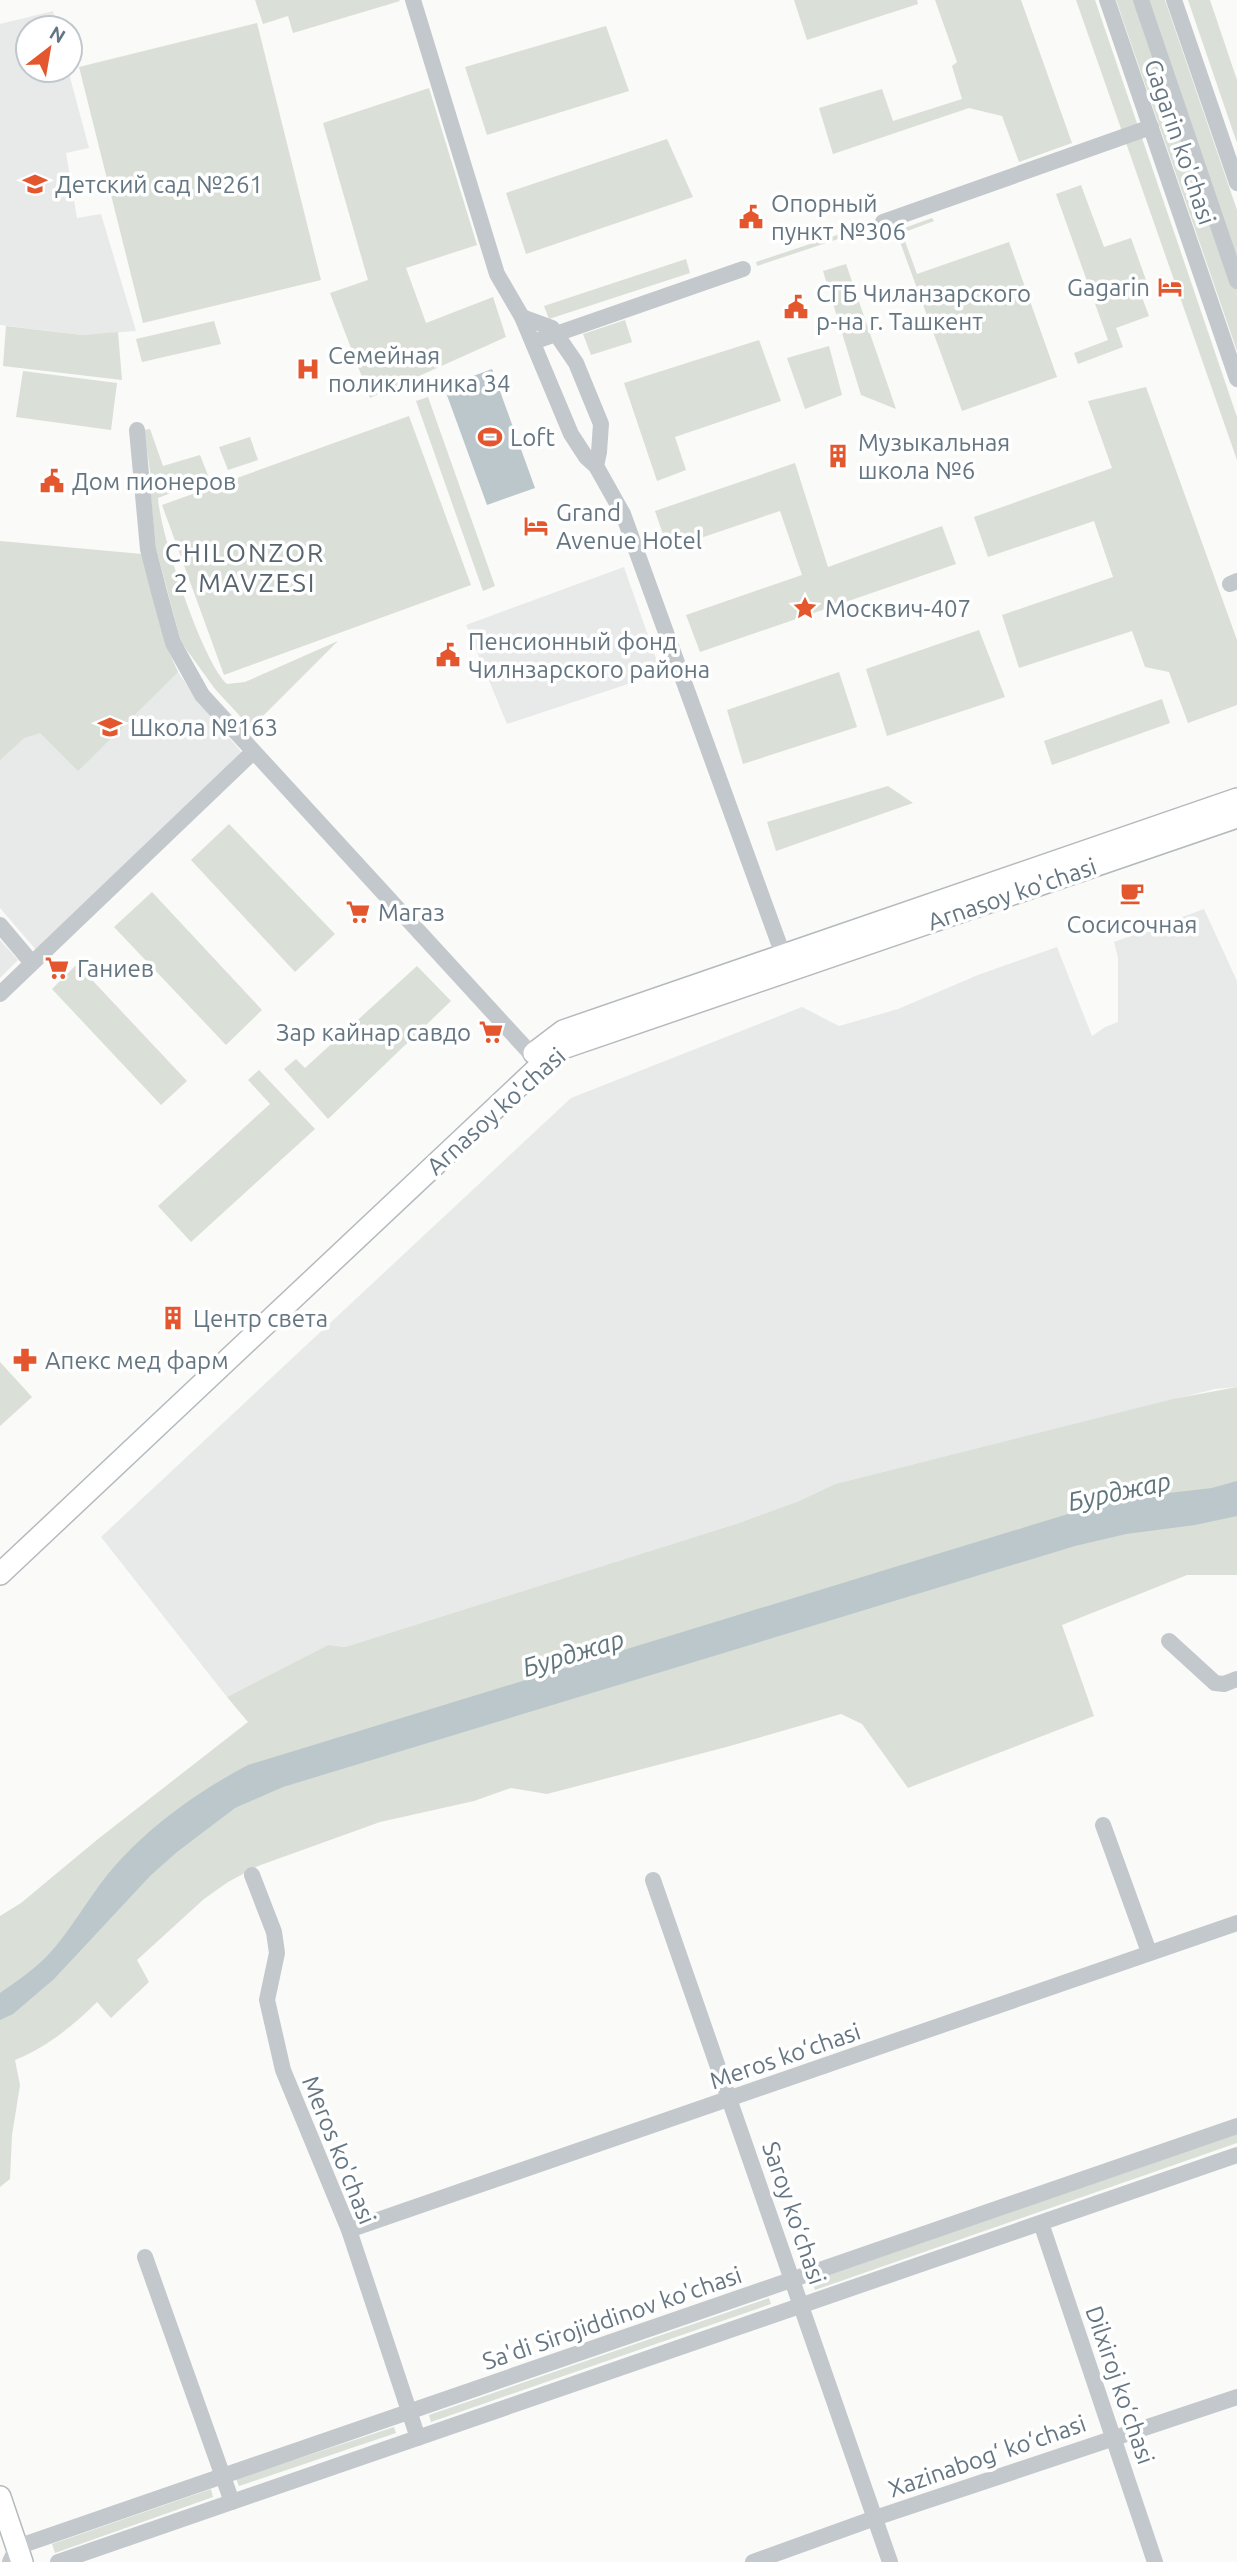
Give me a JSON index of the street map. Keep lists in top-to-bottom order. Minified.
{"streets":{"main road":["Arnasoy ko'chasi"],"street":["Gagarin ko'chasi","Meros ko‘chasi","Meros ko'chasi","Saroy ko‘chasi","Sa'di Sirojiddinov ko'chasi","Dilxiroj ko‘chasi","Xazinabog‘ ko‘chasi"]},"crossings":[["Meros ko‘chasi","Meros ko'chasi"],["Meros ko‘chasi","Saroy ko‘chasi"],["Meros ko'chasi","Sa'di Sirojiddinov ko'chasi"],["Saroy ko‘chasi","Sa'di Sirojiddinov ko'chasi"],["Saroy ko‘chasi","Xazinabog‘ ko‘chasi"],["Sa'di Sirojiddinov ko'chasi","Dilxiroj ko‘chasi"],["Dilxiroj ko‘chasi","Xazinabog‘ ko‘chasi"]],"districts":["CHILONZOR 2 MAVZESI"],"water":["Бурджар"],"places":{"school or university":["Детский сад №261","Школа №163"],"public building":["Опорный пункт №306","СГБ Чиланзарского р-на г. Ташкент","Дом пионеров","Пенсионный фонд Чилнзарского района"],"hotel":["Gagarin","Grand Avenue Hotel"],"hospital":["Семейная поликлиника 34"],"sports":["Loft"],"building":["Mузыкальная школа №6","Центр света"],"place":["Москвич-407"],"cafe":["Сосисочная"],"supermarket":["Магаз","Ганиев","Зар кайнар савдо"],"pharmacy":["Апекс мед фарм"]},"north":"top right"}
